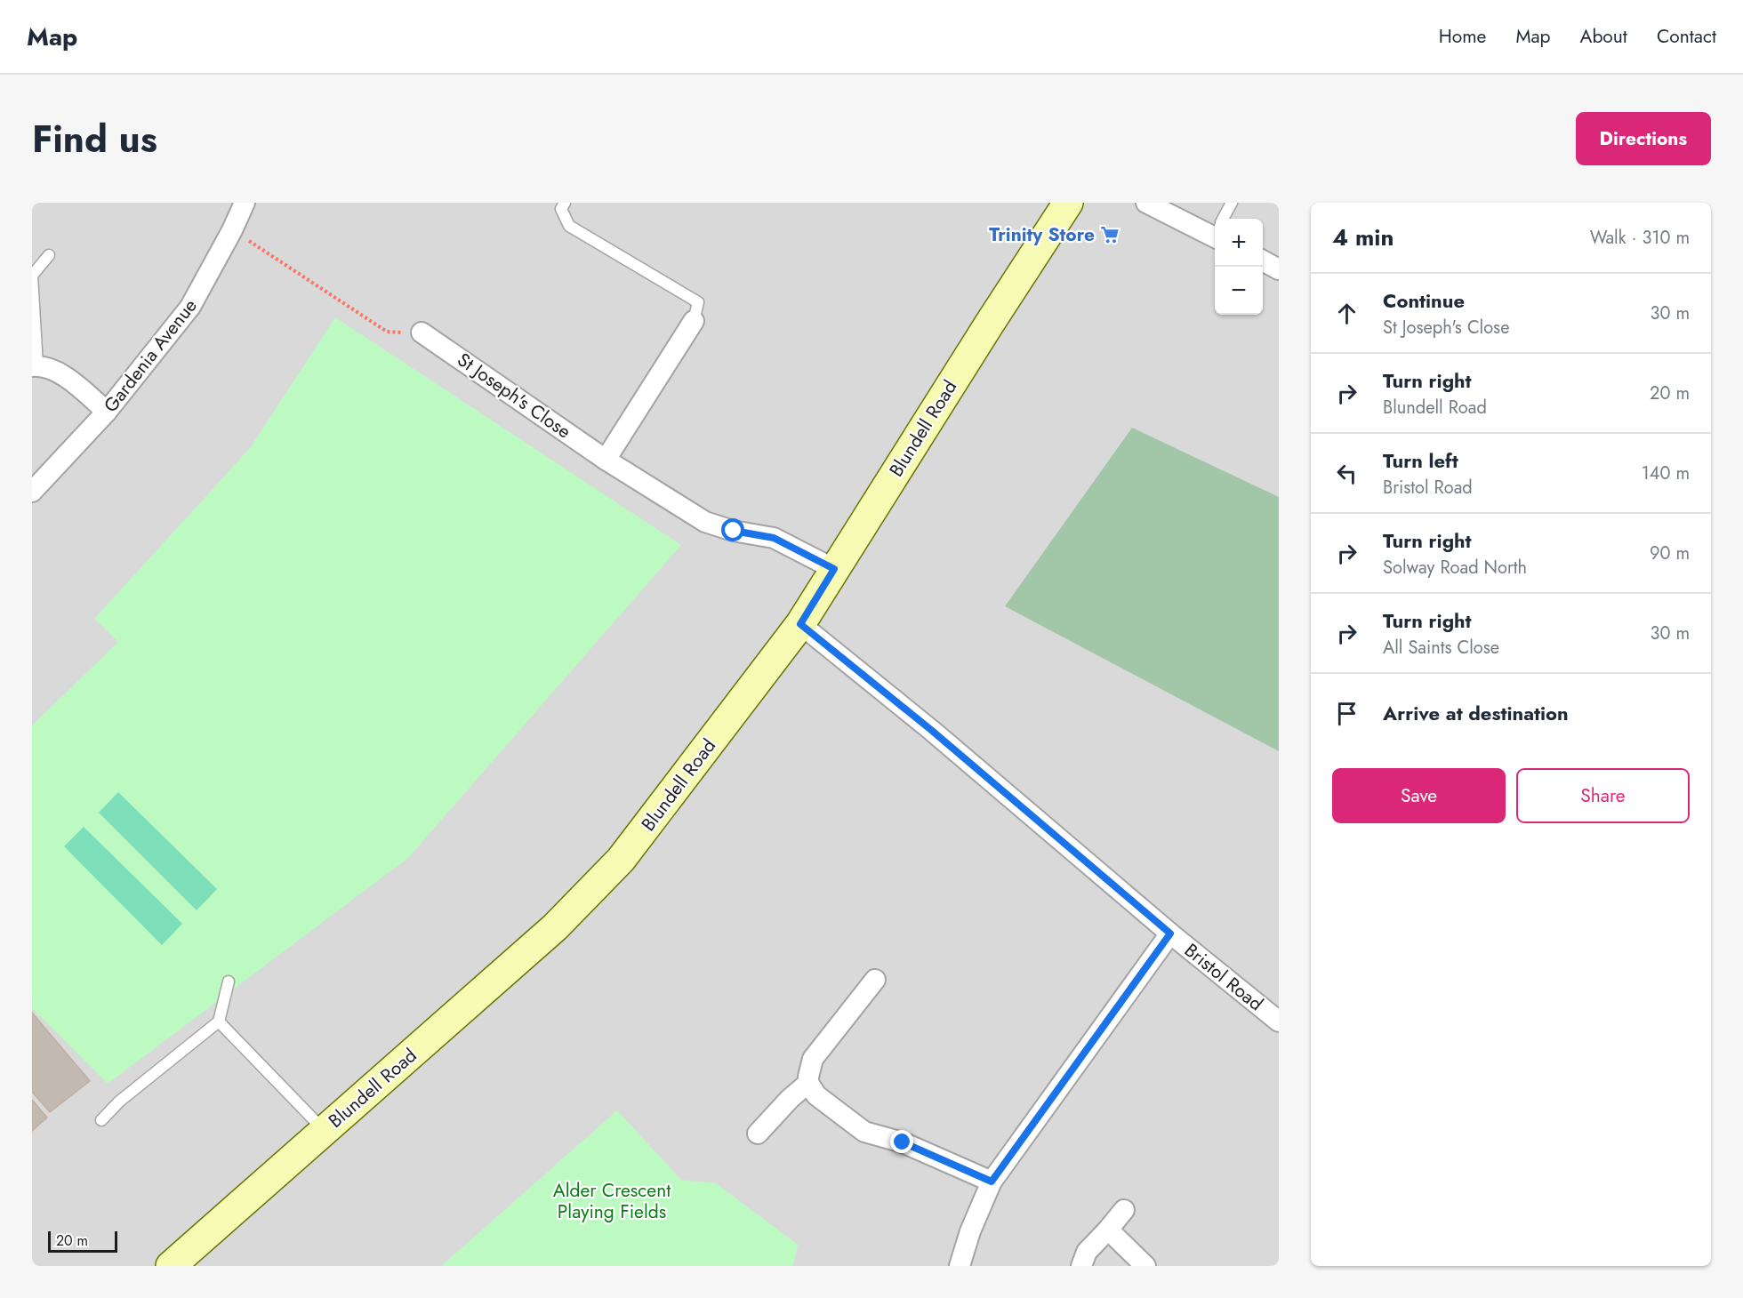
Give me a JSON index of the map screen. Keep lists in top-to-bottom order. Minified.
{"streets":{"street":["Gardenia Avenue","St Joseph's Close","Blundell Road","Bristol Road"]},"crossings":[["St Joseph's Close","Blundell Road"],["Blundell Road","Bristol Road"]],"parks":["Alder Crescent Playing Fields"],"places":{"supermarket":["Trinity Store"]},"scale_bar":"20 m","page":{"header":"Map","nav":["Home","Map","About","Contact"],"title":"Find us","buttons":["Directions",["Save","Share"]],"heading":["4 min","Walk · 310 m"],"map_buttons":["+","−"],"list":[["Continue","St Joseph's Close","30 m"],["Turn right","Blundell Road","20 m"],["Turn left","Bristol Road","140 m"],["Turn right","Solway Road North","90 m"],["Turn right","All Saints Close","30 m"],"Arrive at destination"],"scale":"20 m"}}
